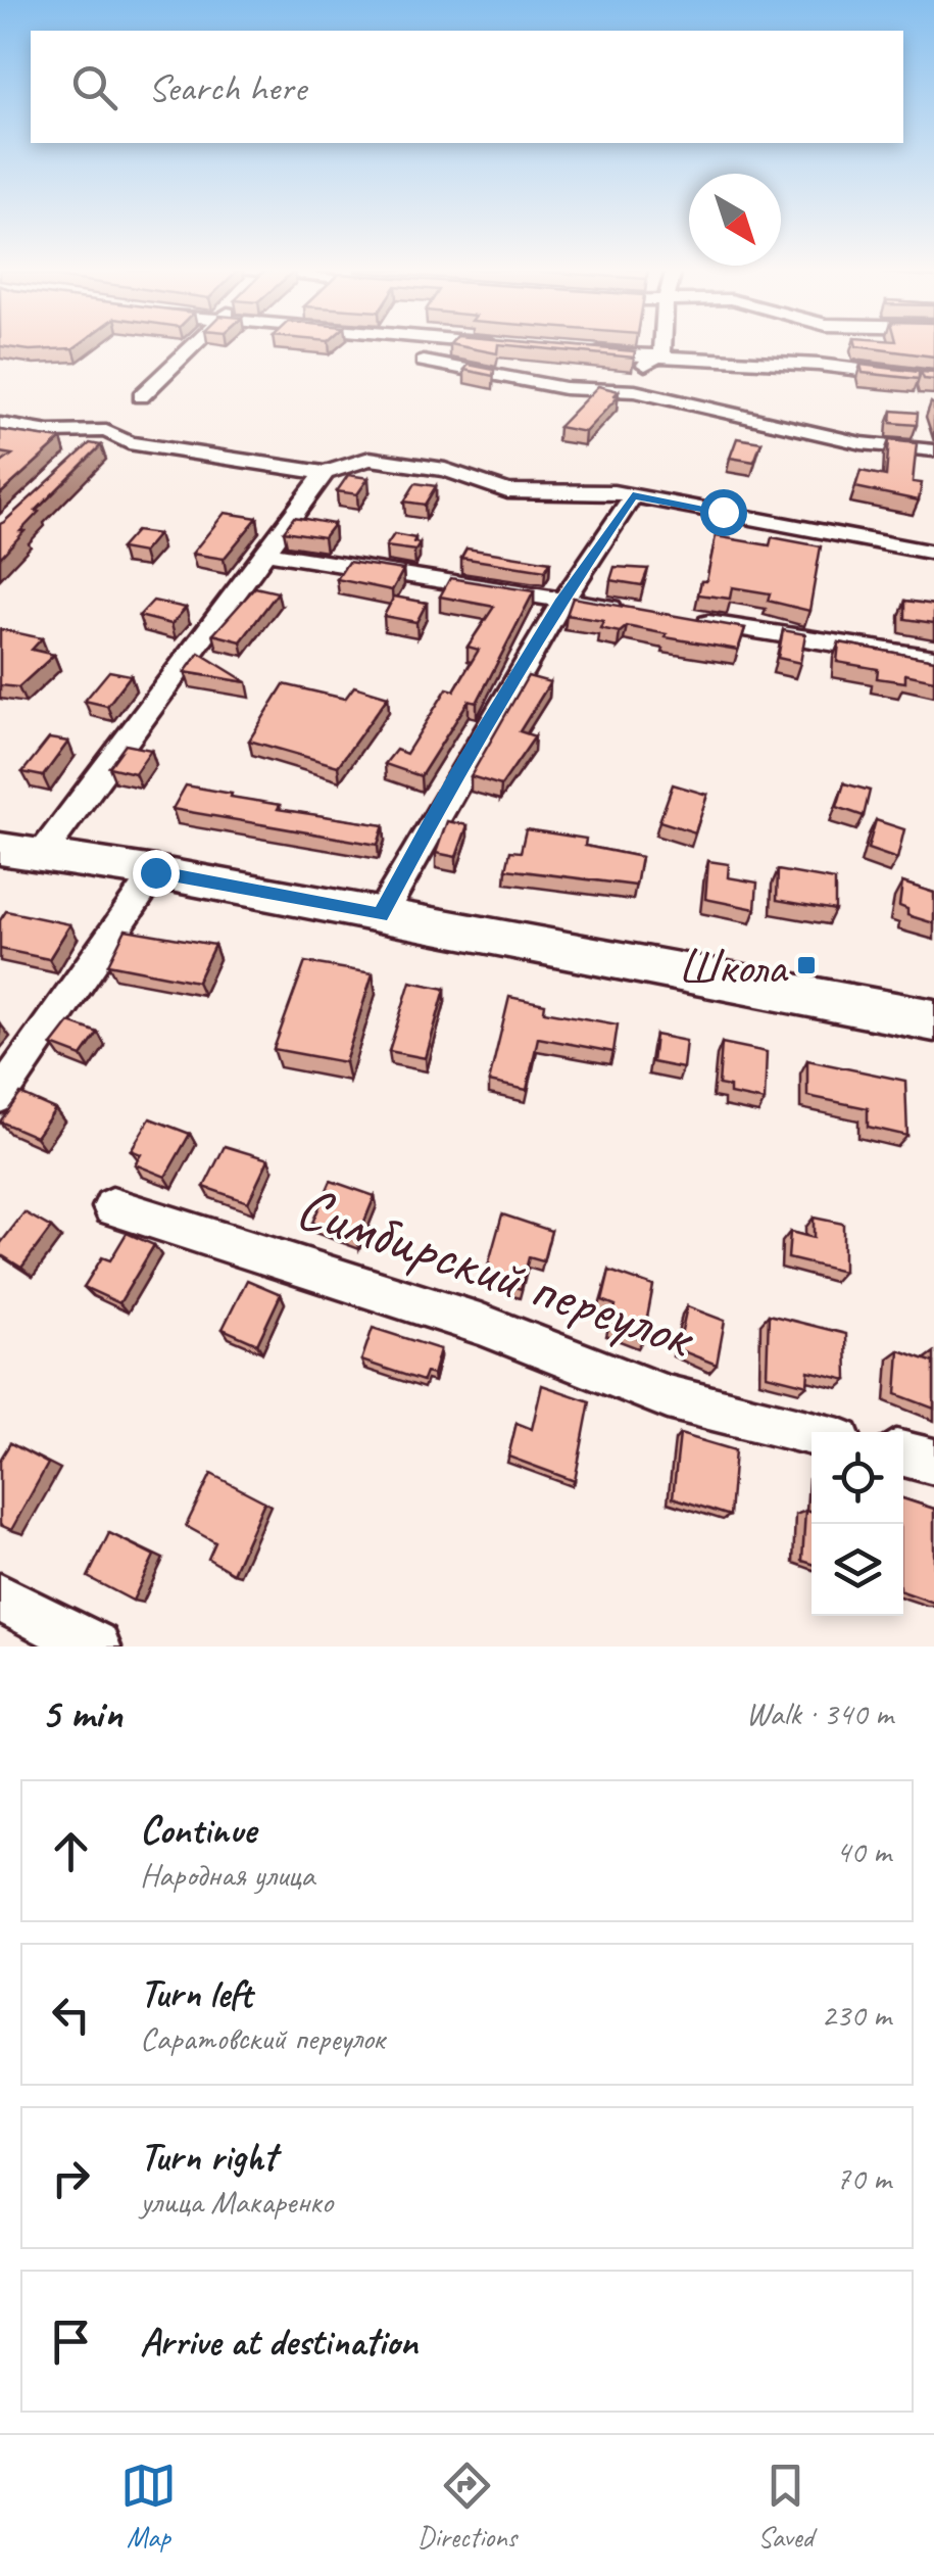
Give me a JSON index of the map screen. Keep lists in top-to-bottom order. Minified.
{"streets":{"street":["Симбирский переулок"]},"places":{"transit":["Школа"]},"north":"bottom right","page":{"search":"Search here","heading":["5 min","Walk · 340 m"],"list":[["Continue","Народная улица","40 m"],["Turn left","Саратовский переулок","230 m"],["Turn right","улица Макаренко","70 m"],"Arrive at destination"],"nav":["Map","Directions","Saved"]}}
